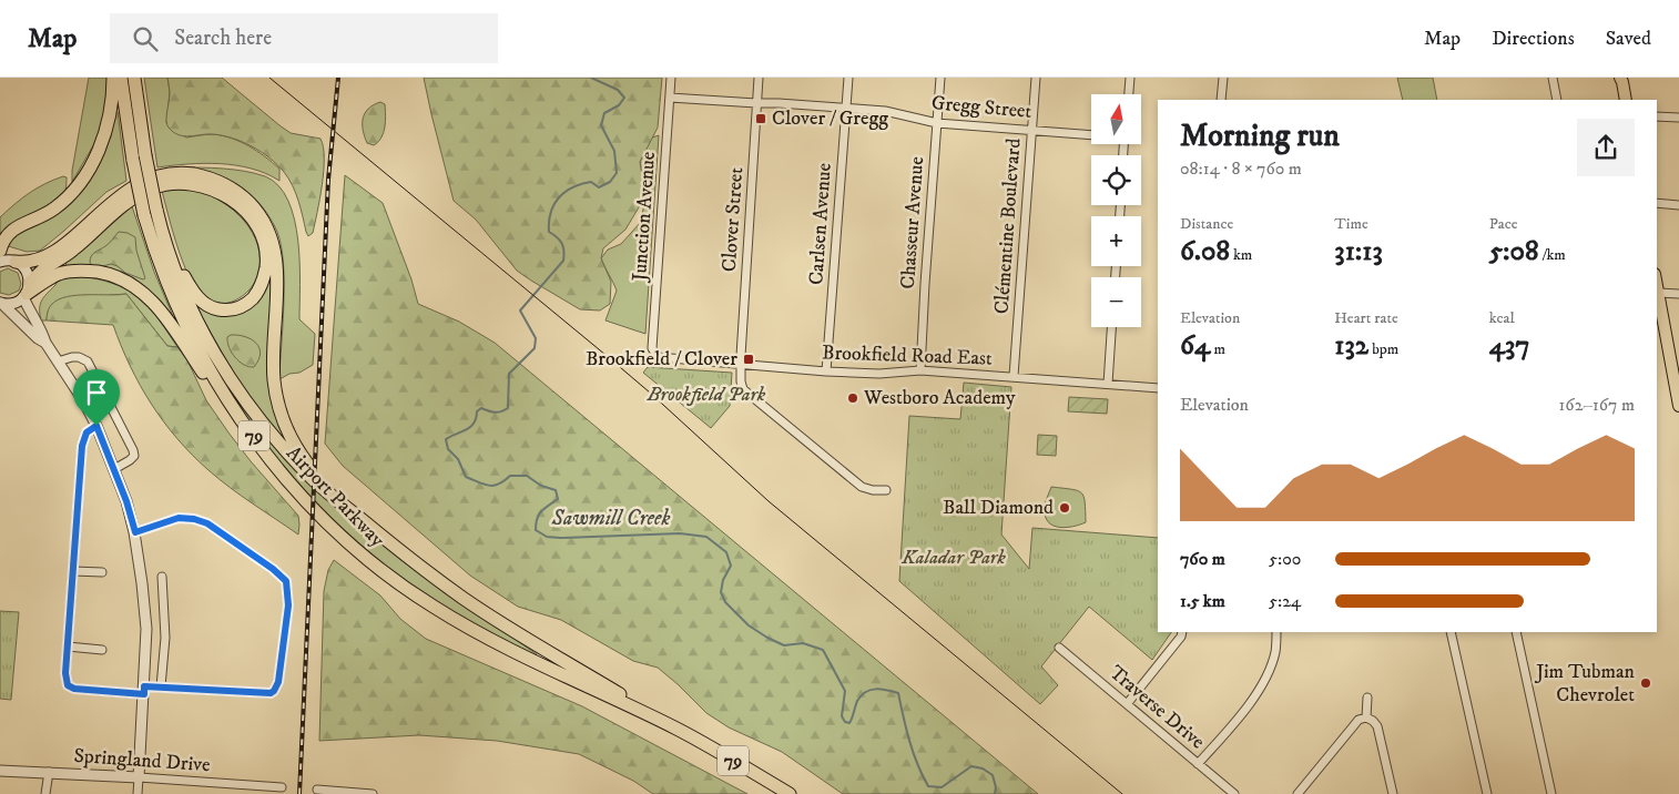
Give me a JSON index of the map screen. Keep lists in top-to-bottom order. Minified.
{"streets":{"highway":["79","Airport Parkway"],"street":["Gregg Street","Junction Avenue","Clover Street","Chasseur Avenue","Carlsen Avenue","Clémentine Boulevard","Brookfield Road East","Traverse Drive","Springland Drive"]},"crossings":[["Gregg Street","Junction Avenue"],["Gregg Street","Clover Street"],["Gregg Street","Chasseur Avenue"],["Gregg Street","Carlsen Avenue"],["Gregg Street","Clémentine Boulevard"],["Junction Avenue","Brookfield Road East"],["Clover Street","Brookfield Road East"],["Chasseur Avenue","Brookfield Road East"],["Carlsen Avenue","Brookfield Road East"],["Clémentine Boulevard","Brookfield Road East"]],"water":["Sawmill Creek"],"parks":["Brookfield Park","Kaladar Park"],"places":{"transit":["Clover / Gregg","Brookfield / Clover"],"other":["Westboro Academy","Ball Diamond","Jim Tubman Chevrolet"]},"north":"top","page":{"header":"Map","search":"Search here","nav":["Map","Directions","Saved"],"map_buttons":["+","−"],"heading":["Morning run","08:14 · 8 × 760 m"],"stats":[["Distance","6.08 km"],["Time","31:13"],["Pace","5:08 /km"],["Elevation","64 m"],["Heart rate","132 bpm"],["kcal","437"]],"chart":["Elevation","162–167 m"],"list":[{"name":"760 m","note":"5:00"},{"name":"1.5 km","note":"5:24"}]}}
